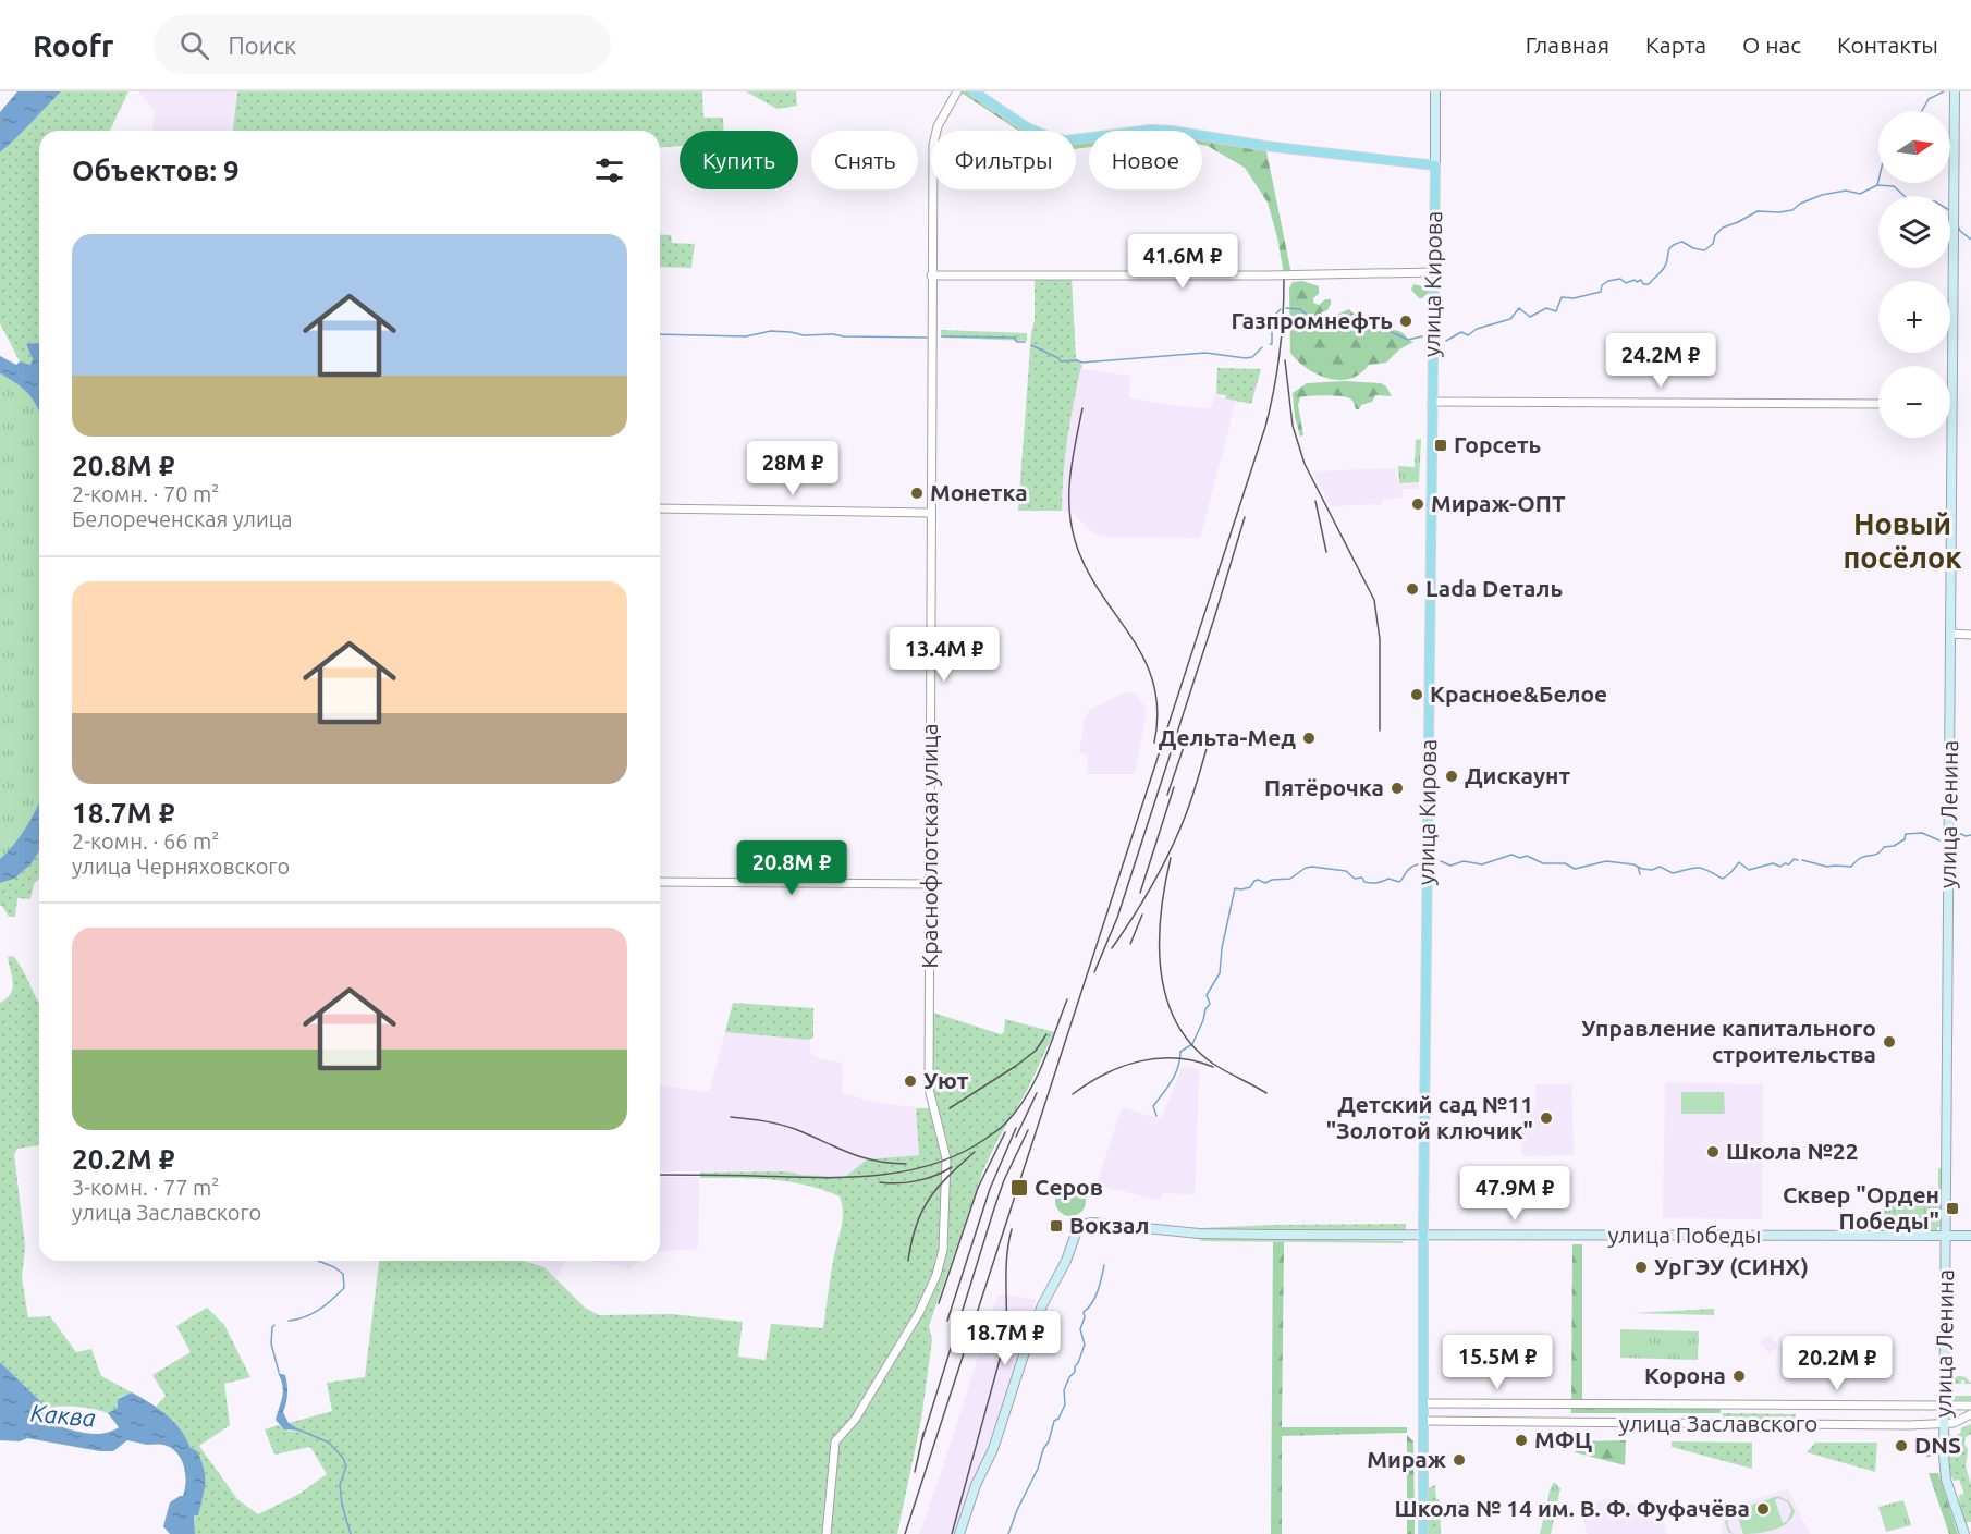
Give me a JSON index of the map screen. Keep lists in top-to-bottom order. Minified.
{"streets":{"main road":["улица Кирова","улица Ленина","улица Победы"],"street":["Краснофлотская улица","улица Заславского"]},"crossings":[["улица Кирова","улица Победы"],["улица Кирова","улица Заславского"],["улица Ленина","улица Победы"],["улица Ленина","улица Заславского"]],"districts":["Новый посёлок"],"water":["Каква"],"places":{"other":["Газпромнефть","Монетка","Мираж-ОПТ","Lada Dеталь","Красное&Белое","Дельта-Мед","Дискаунт","Пятёрочка","Управление капитального строительства","Уют","Детский сад №11 \"Золотой ключик\"","Школа №22","УрГЭУ (СИНХ)","Корона","МФЦ","DNS","Мираж","Школа № 14 им. В. Ф. Фуфачёва"],"transit":["Горсеть","Серов","Сквер \"Орден Победы\"","Вокзал"]},"north":"right","page":{"header":"Roofr","search":"Поиск","nav":["Главная","Карта","О нас","Контакты"],"map_buttons":["+","−"],"chip":["Купить","Снять","Фильтры","Новое"],"heading":"Объектов: 9","list":[{"name":"20.8M ₽","note":"2-комн. · 70 m² · Белореченская улица"},{"name":"18.7M ₽","note":"2-комн. · 66 m² · улица Черняховского"},{"name":"20.2M ₽","note":"3-комн. · 77 m² · улица Заславского"}],"price":["41.6M ₽","24.2M ₽","28M ₽","13.4M ₽","20.8M ₽","47.9M ₽","18.7M ₽","15.5M ₽","20.2M ₽"]}}
